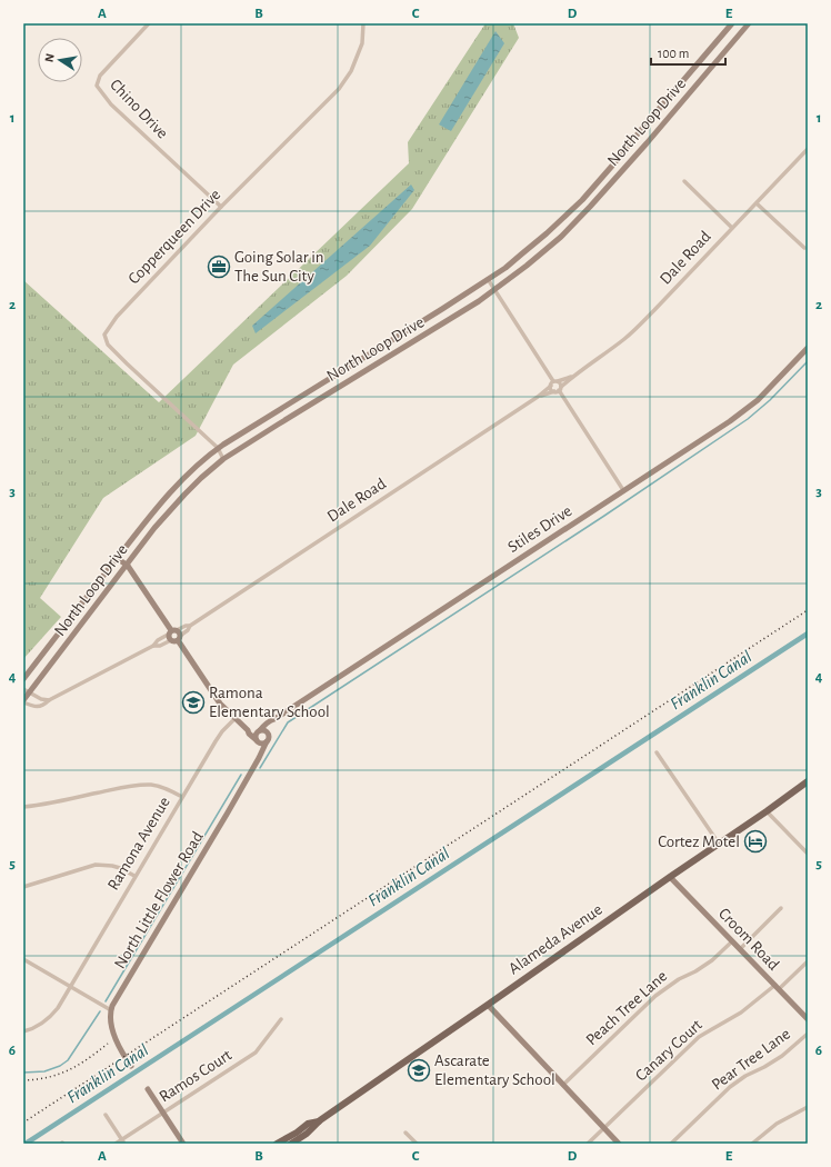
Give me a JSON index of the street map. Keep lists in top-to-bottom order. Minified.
{"streets":{"main road":["North Loop Drive","Stiles Drive","North Little Flower Road","Alameda Avenue","Croom Road"],"street":["Chino Drive","Copperqueen Drive","Dale Road","Ramona Avenue","Peach Tree Lane","Canary Court","Pear Tree Lane","Ramos Court"]},"crossings":[["Chino Drive","Copperqueen Drive"],["North Loop Drive","Copperqueen Drive"],["North Loop Drive","Dale Road"],["Stiles Drive","North Little Flower Road"],["Alameda Avenue","Croom Road"],["Croom Road","Peach Tree Lane"],["Croom Road","Canary Court"]],"water":["Franklin Canal"],"places":{"office":["Going Solar in The Sun City"],"school or university":["Ramona Elementary School","Ascarate Elementary School"],"hotel":["Cortez Motel"]},"scale_bar":"100 m","north":"left","grid":{"columns":["A","B","C","D","E"],"rows":["1","2","3","4","5","6"]}}
